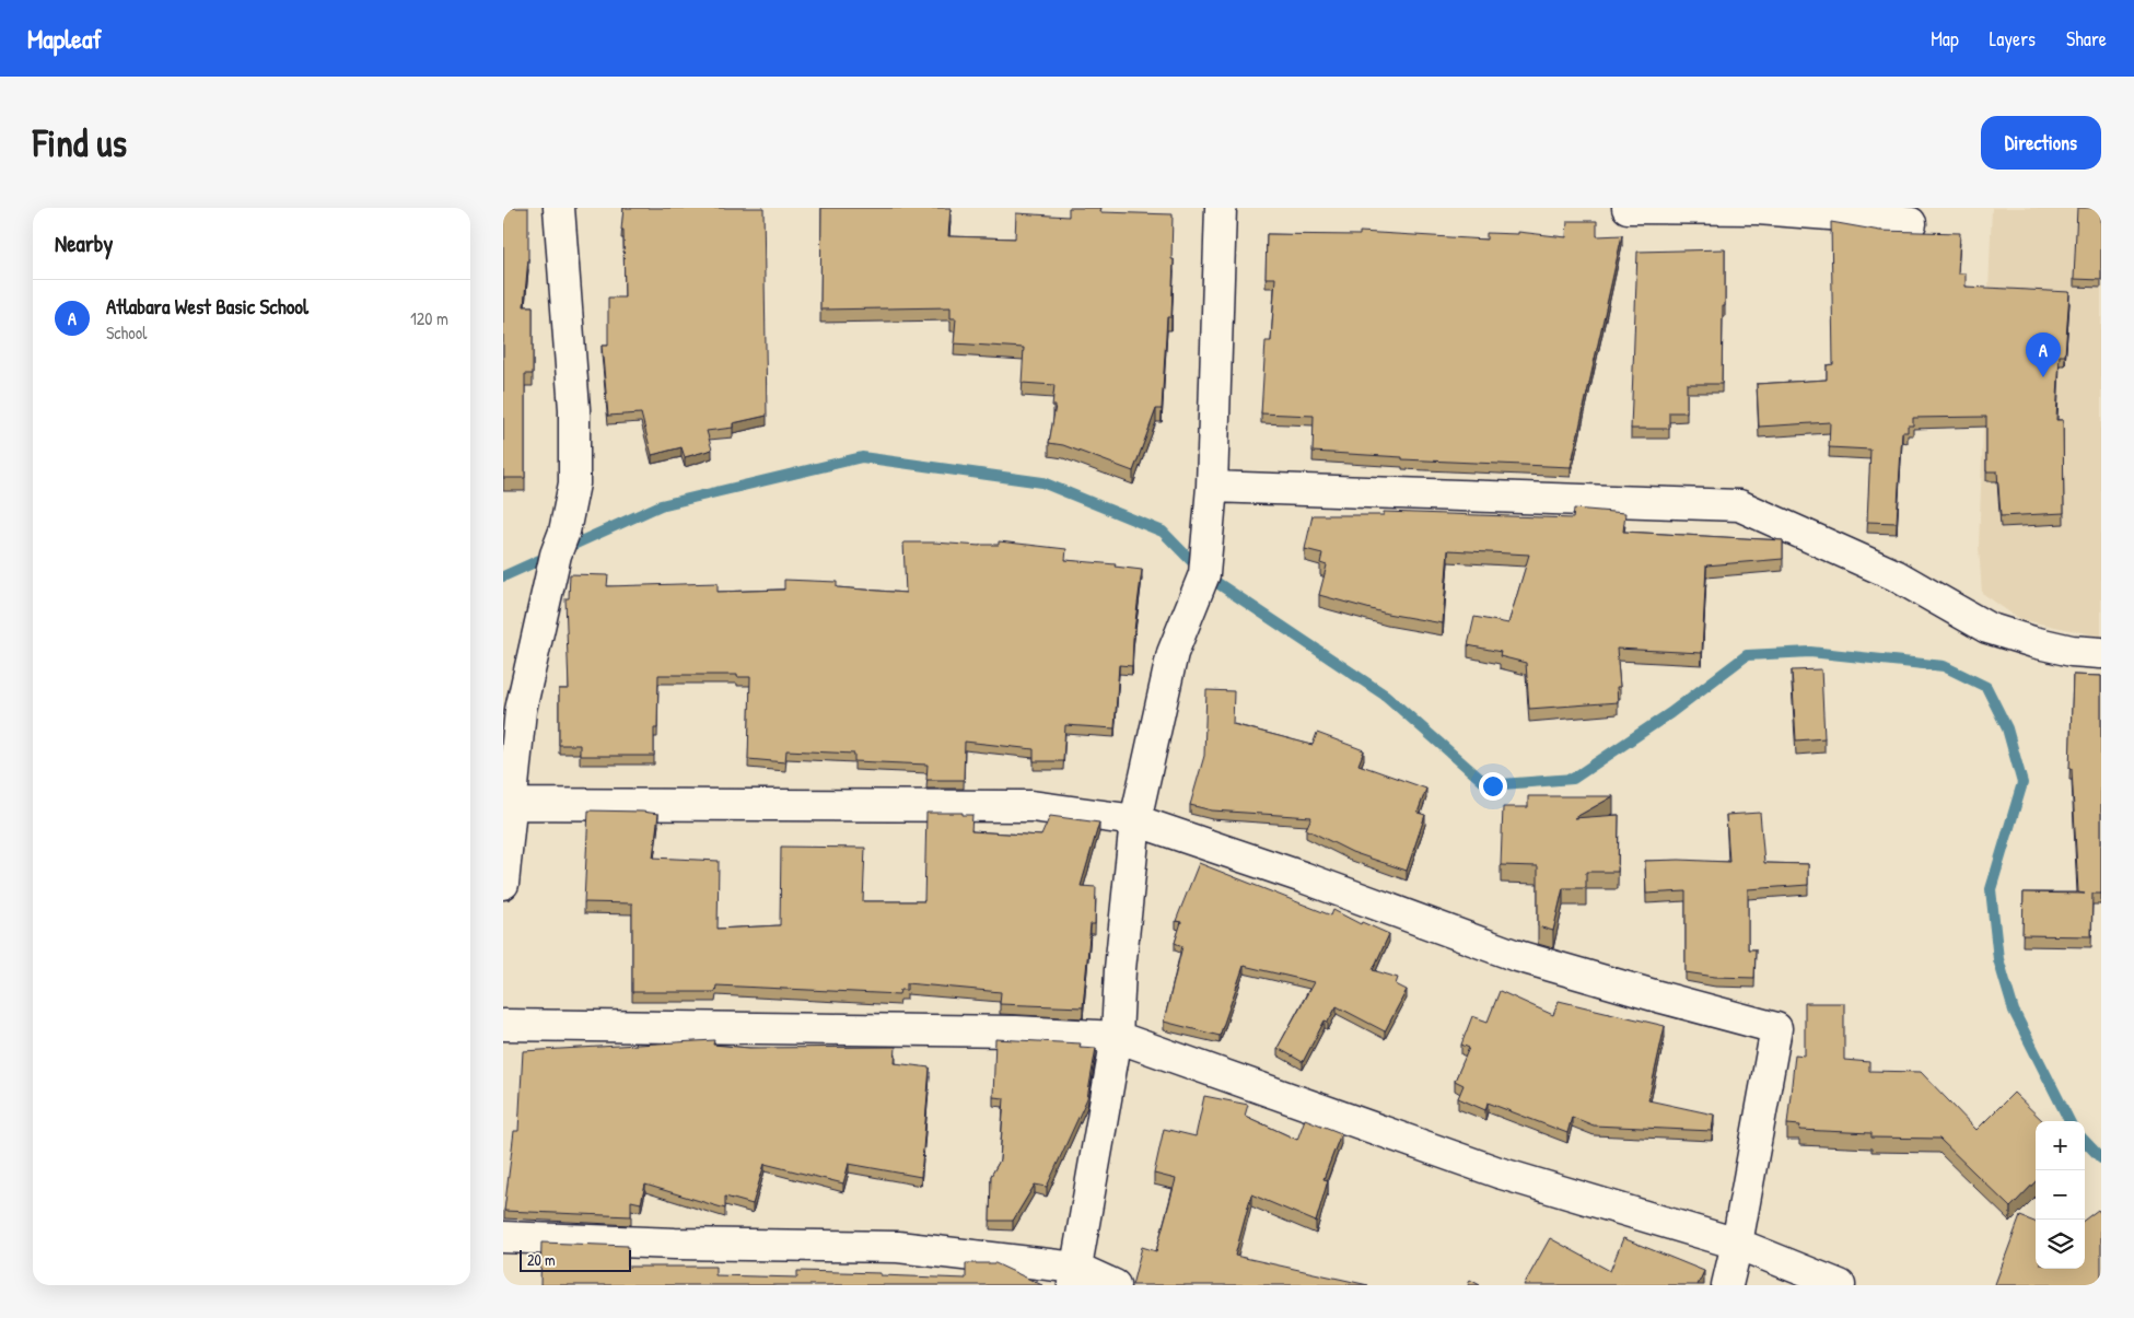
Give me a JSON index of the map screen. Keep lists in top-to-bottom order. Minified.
{"scale_bar":"20 m","page":{"header":"Mapleaf","nav":["Map","Layers","Share"],"buttons":"Directions","title":"Find us","heading":"Nearby","list":[{"mark":"A","name":"Atlabara West Basic School","note":"School","value":"120 m"}],"pins":"A","map_buttons":["+","−"],"scale":"20 m"}}
